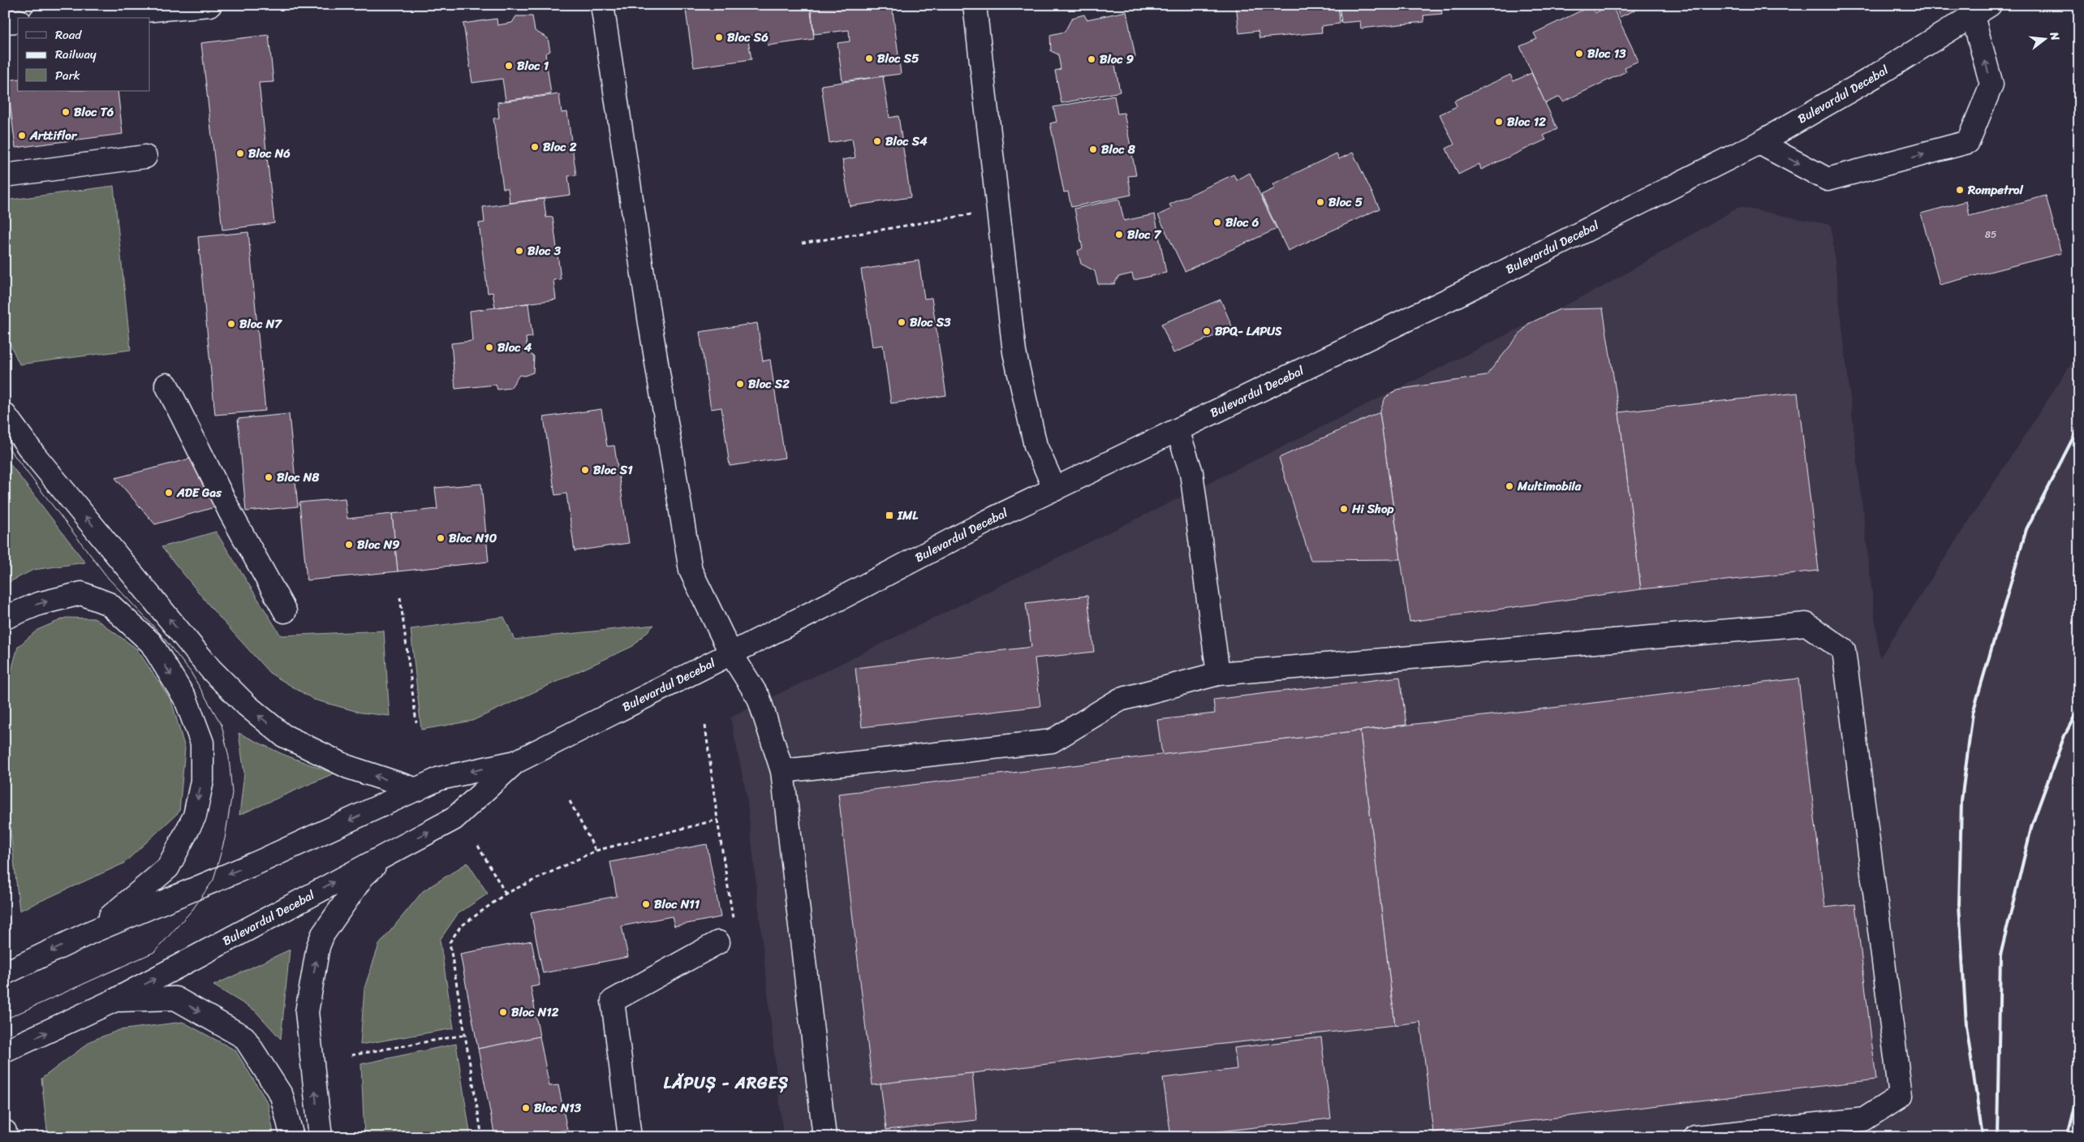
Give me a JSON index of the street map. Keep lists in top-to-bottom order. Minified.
{"streets":{"main road":["Bulevardul Decebal"]},"districts":["LĂPUȘ - ARGEȘ"],"places":{"other":["Bloc S6","Bloc 13","Bloc S5","Bloc 9","Bloc 1","Bloc T6","Bloc 12","Arttiflor","Bloc S4","Bloc 2","Bloc 8","Bloc N6","Rompetrol","Bloc 5","Bloc 6","Bloc 7","Bloc 3","Bloc S3","Bloc N7","BPQ- LAPUS","Bloc 4","Bloc S2","Bloc S1","Bloc N8","Multimobila","ADE Gas","Hi Shop","Bloc N10","Bloc N9","Bloc N11","Bloc N12","Bloc N13"],"transit":["IML"]},"house_numbers":["85"],"legend":["Road","Railway","Park"],"north":"right"}
